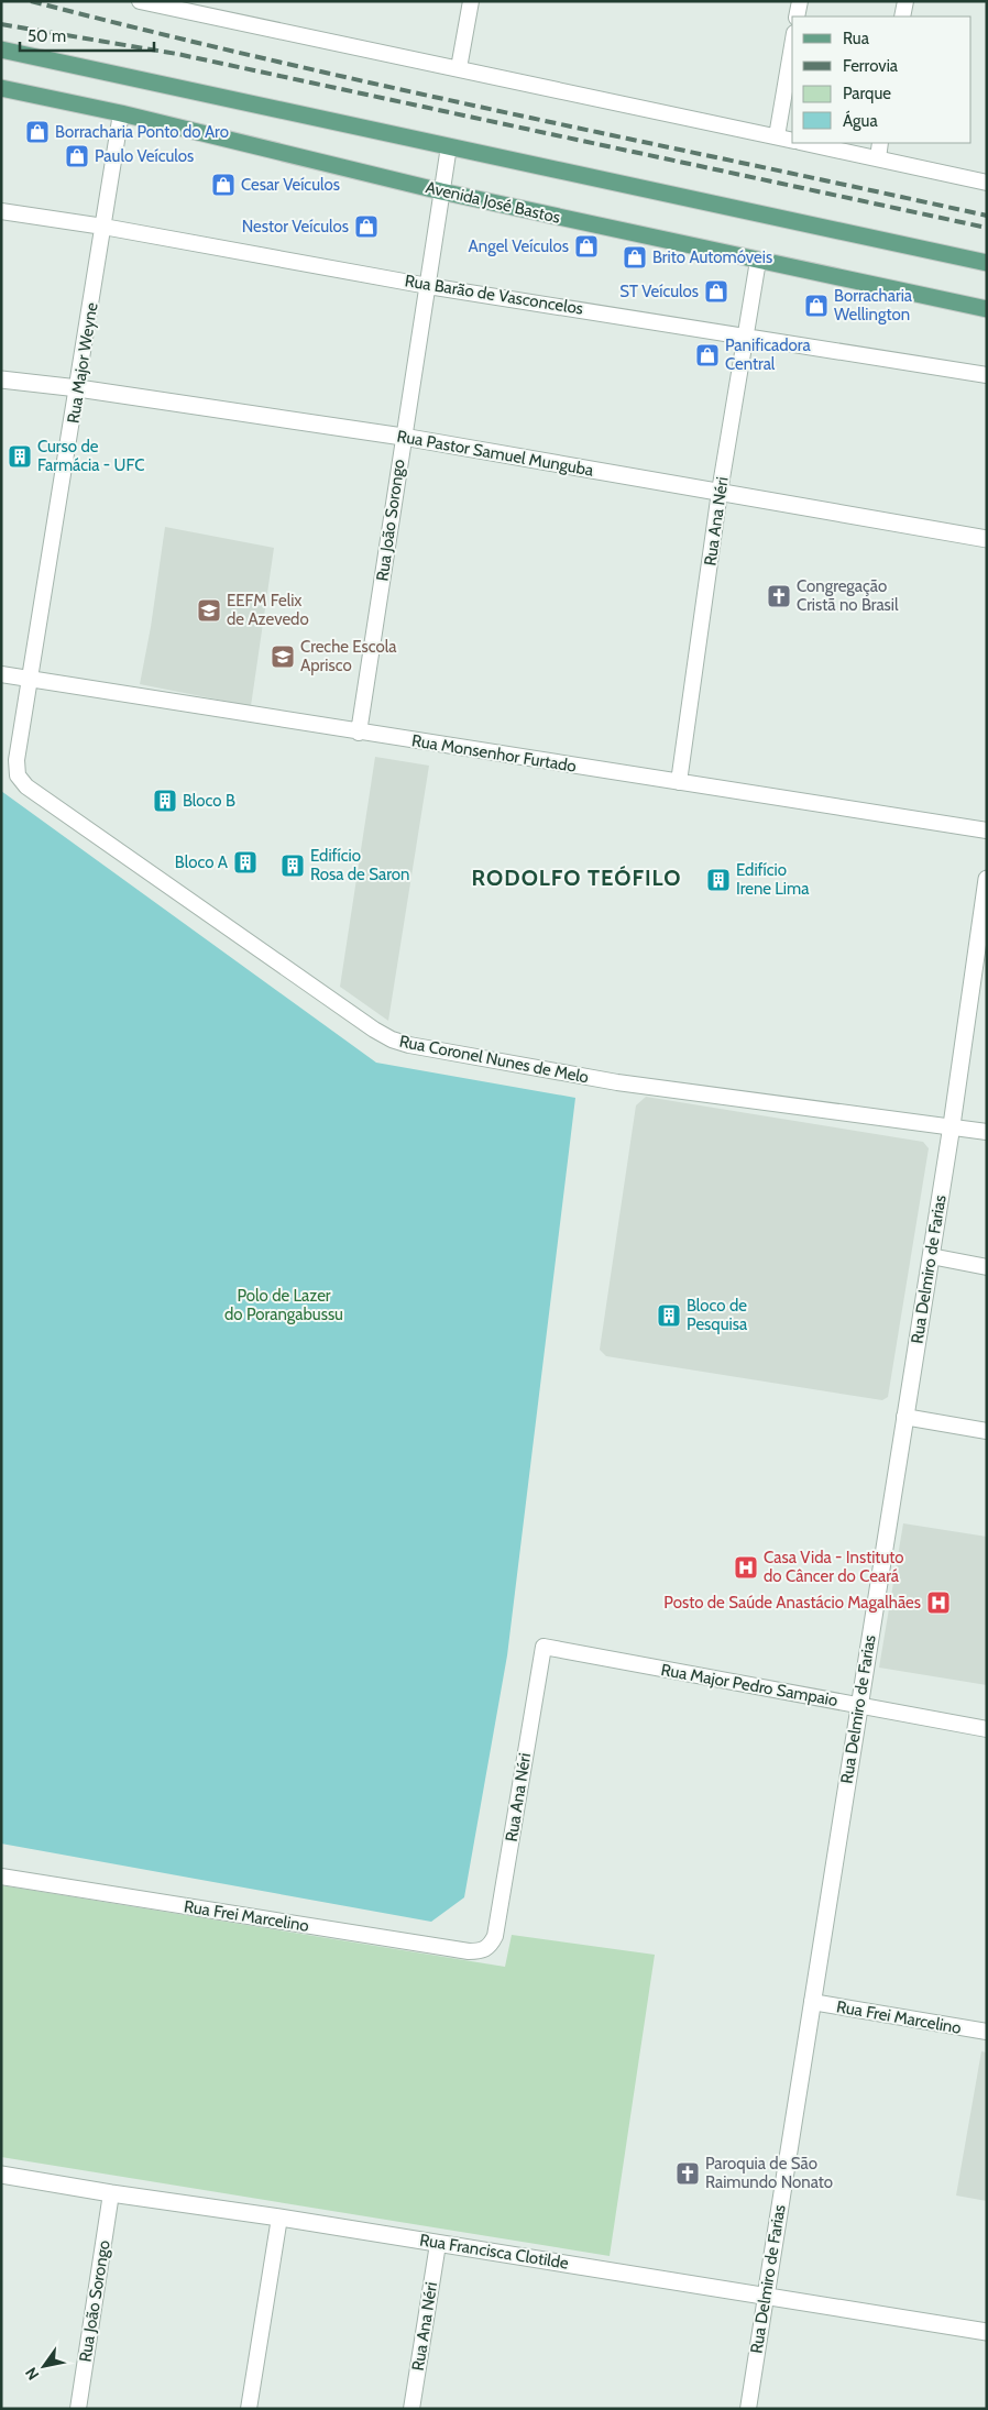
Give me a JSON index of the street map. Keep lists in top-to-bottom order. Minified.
{"streets":{"main road":["Avenida José Bastos"],"street":["Rua Barão de Vasconcelos","Rua Major Weyne","Rua Pastor Samuel Munguba","Rua João Sorongo","Rua Ana Néri","Rua Monsenhor Furtado","Rua Coronel Nunes de Melo","Rua Delmiro de Farias","Rua Major Pedro Sampaio","Rua Frei Marcelino","Rua Francisca Clotilde"]},"crossings":[["Avenida José Bastos","Rua Major Weyne"],["Avenida José Bastos","Rua João Sorongo"],["Avenida José Bastos","Rua Ana Néri"],["Rua Barão de Vasconcelos","Rua Major Weyne"],["Rua Barão de Vasconcelos","Rua João Sorongo"],["Rua Barão de Vasconcelos","Rua Ana Néri"],["Rua Major Weyne","Rua Pastor Samuel Munguba"],["Rua Major Weyne","Rua Monsenhor Furtado"],["Rua Major Weyne","Rua Coronel Nunes de Melo"],["Rua Pastor Samuel Munguba","Rua João Sorongo"],["Rua Pastor Samuel Munguba","Rua Ana Néri"],["Rua João Sorongo","Rua Monsenhor Furtado"],["Rua João Sorongo","Rua Francisca Clotilde"],["Rua Ana Néri","Rua Monsenhor Furtado"],["Rua Ana Néri","Rua Major Pedro Sampaio"],["Rua Ana Néri","Rua Frei Marcelino"],["Rua Ana Néri","Rua Francisca Clotilde"],["Rua Coronel Nunes de Melo","Rua Delmiro de Farias"],["Rua Delmiro de Farias","Rua Major Pedro Sampaio"],["Rua Delmiro de Farias","Rua Frei Marcelino"],["Rua Delmiro de Farias","Rua Francisca Clotilde"]],"districts":["RODOLFO TEÓFILO"],"parks":["Polo de Lazer do Porangabussu"],"places":{"shop":["Borracharia Ponto do Aro","Paulo Veículos","Cesar Veículos","Nestor Veículos","Angel Veículos","Brito Automóveis","ST Veículos","Borracharia Wellington","Panificadora Central"],"building":["Curso de Farmácia - UFC","Bloco B","Bloco A","Edifício Rosa de Saron","Edifício Irene Lima","Bloco de Pesquisa"],"church":["Congregação Cristã no Brasil","Paroquia de São Raimundo Nonato"],"school or university":["EEFM Felix de Azevedo","Creche Escola Aprisco"],"hospital":["Casa Vida - Instituto do Câncer do Ceará","Posto de Saúde Anastácio Magalhães"]},"legend":["Rua","Ferrovia","Parque","Água"],"scale_bar":"50 m","north":"bottom left"}
